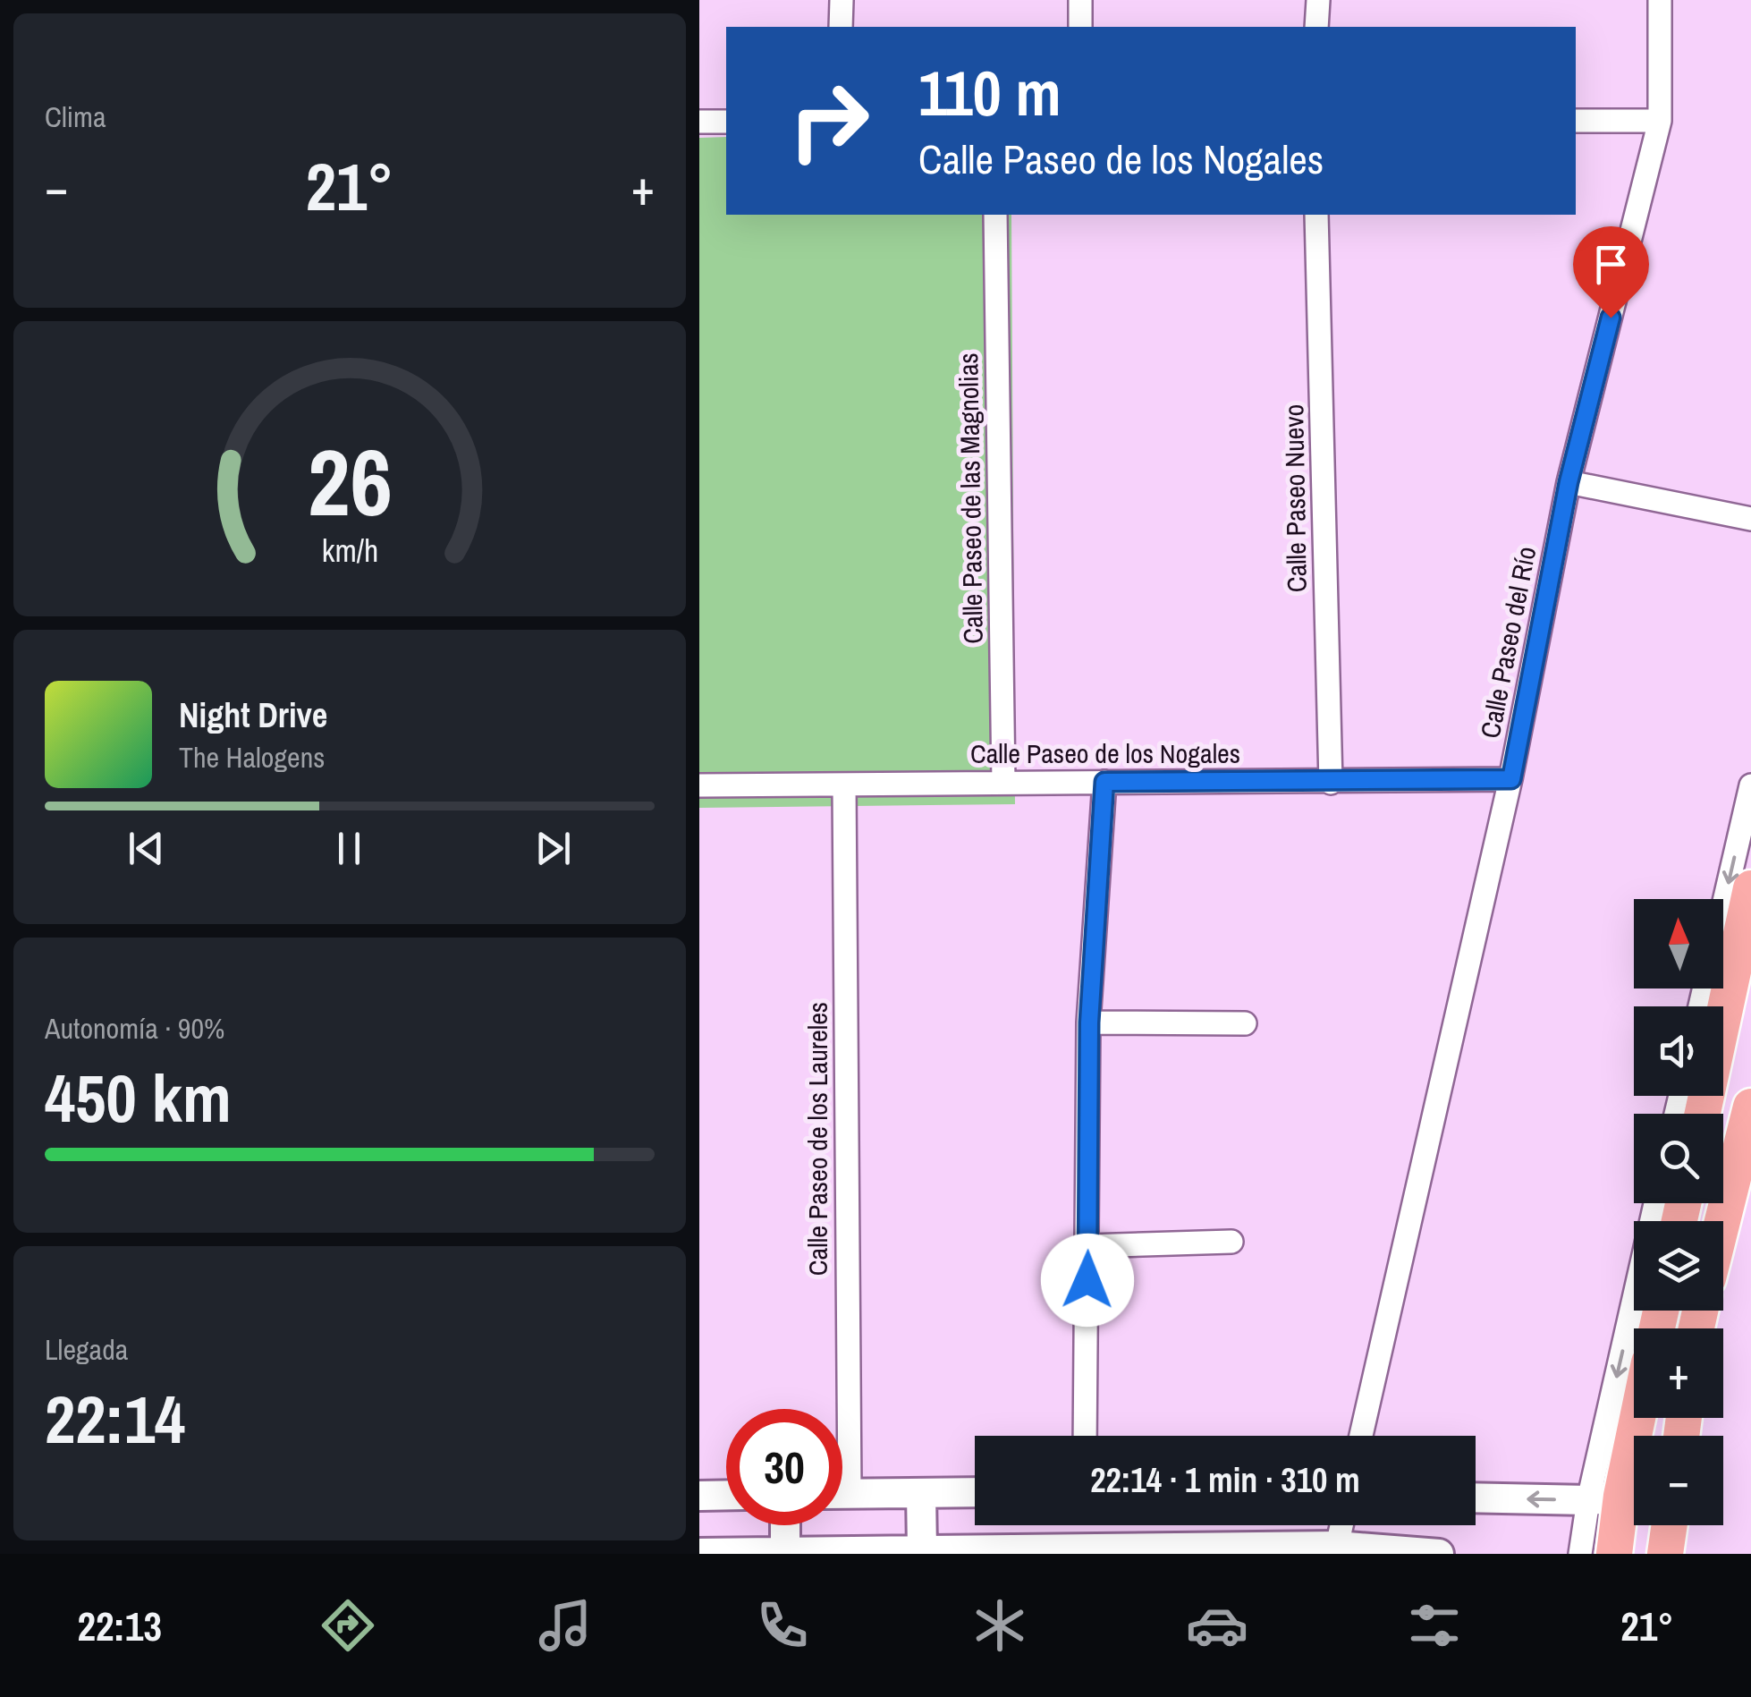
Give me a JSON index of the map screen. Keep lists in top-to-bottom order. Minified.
{"streets":{"street":["Calle Paseo de las Magnolias","Calle Paseo Nuevo","Calle Paseo del Río","Calle Paseo de los Nogales","Calle Paseo de los Laureles"]},"crossings":[["Calle Paseo de las Magnolias","Calle Paseo de los Nogales"],["Calle Paseo Nuevo","Calle Paseo de los Nogales"],["Calle Paseo del Río","Calle Paseo de los Nogales"],["Calle Paseo de los Nogales","Calle Paseo de los Laureles"]],"north":"top","page":{"tile":["Clima",["Autonomía · 90%","450 km"],["Llegada","22:14"]],"turn":["110 m","Calle Paseo de los Nogales"],"heat":["−","21°","+"],"song":["Night Drive","The Halogens"],"map_buttons":["+","−"],"limit":"30","trip":"22:14 · 1 min · 310 m","tabs":["22:13","21°"],"gauge":["26","km/h"]}}
